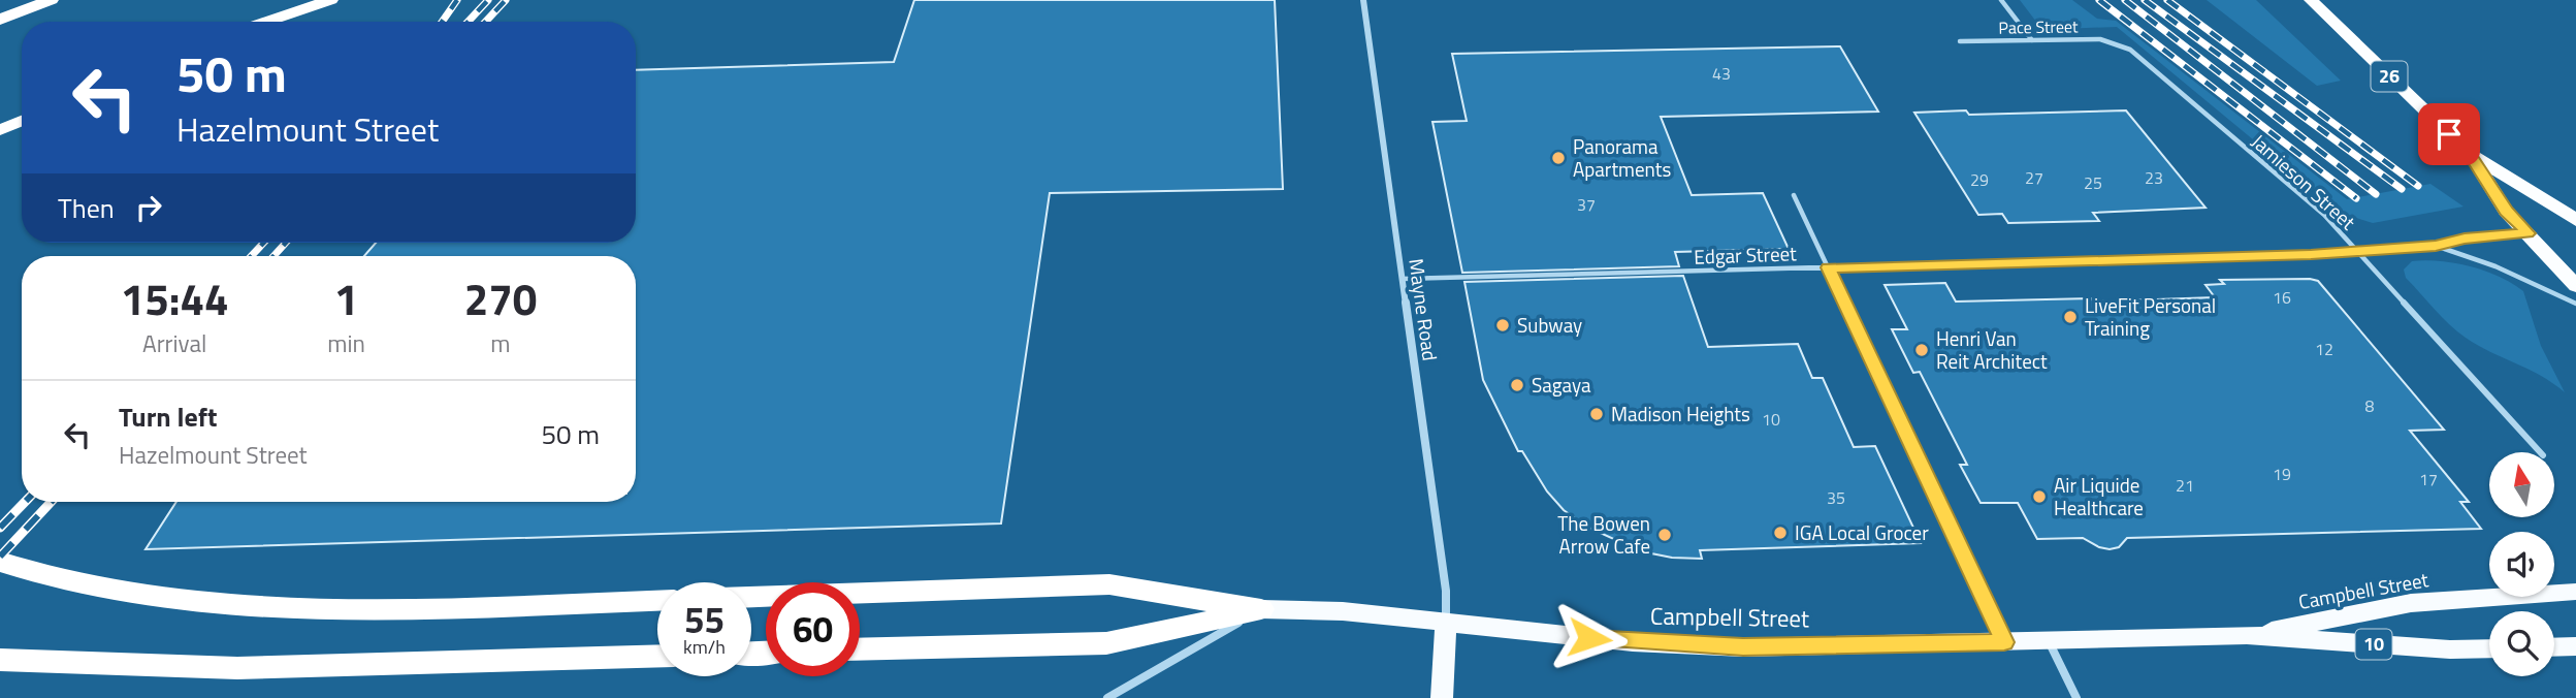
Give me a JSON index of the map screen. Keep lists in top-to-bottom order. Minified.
{"streets":{"highway":["26"],"main road":["Campbell Street","10"],"street":["Mayne Road"],"lane":["Pace Street","Jamieson Street","Edgar Street"]},"crossings":[["Pace Street","Jamieson Street"],["26","Edgar Street"],["Jamieson Street","Edgar Street"],["Edgar Street","Mayne Road"],["Mayne Road","Campbell Street"]],"places":["Panorama Apartments","LiveFit Personal Training","Subway","Henri Van Reit Architect","Sagaya","Madison Heights","Air Liquide Healthcare","IGA Local Grocer","The Bowen Arrow Cafe"],"house_numbers":["43","27","23","29","25","37","16","12","8","10","19","17","21","35"],"north":"top","page":{"turn":["50 m","Hazelmount Street"],"then":"Then","eta":["15:44","Arrival","1","min","270","m"],"list":[{"name":"Turn left","note":"Hazelmount Street","value":"50 m"}],"speed":"55 km/h","limit":"60"}}
